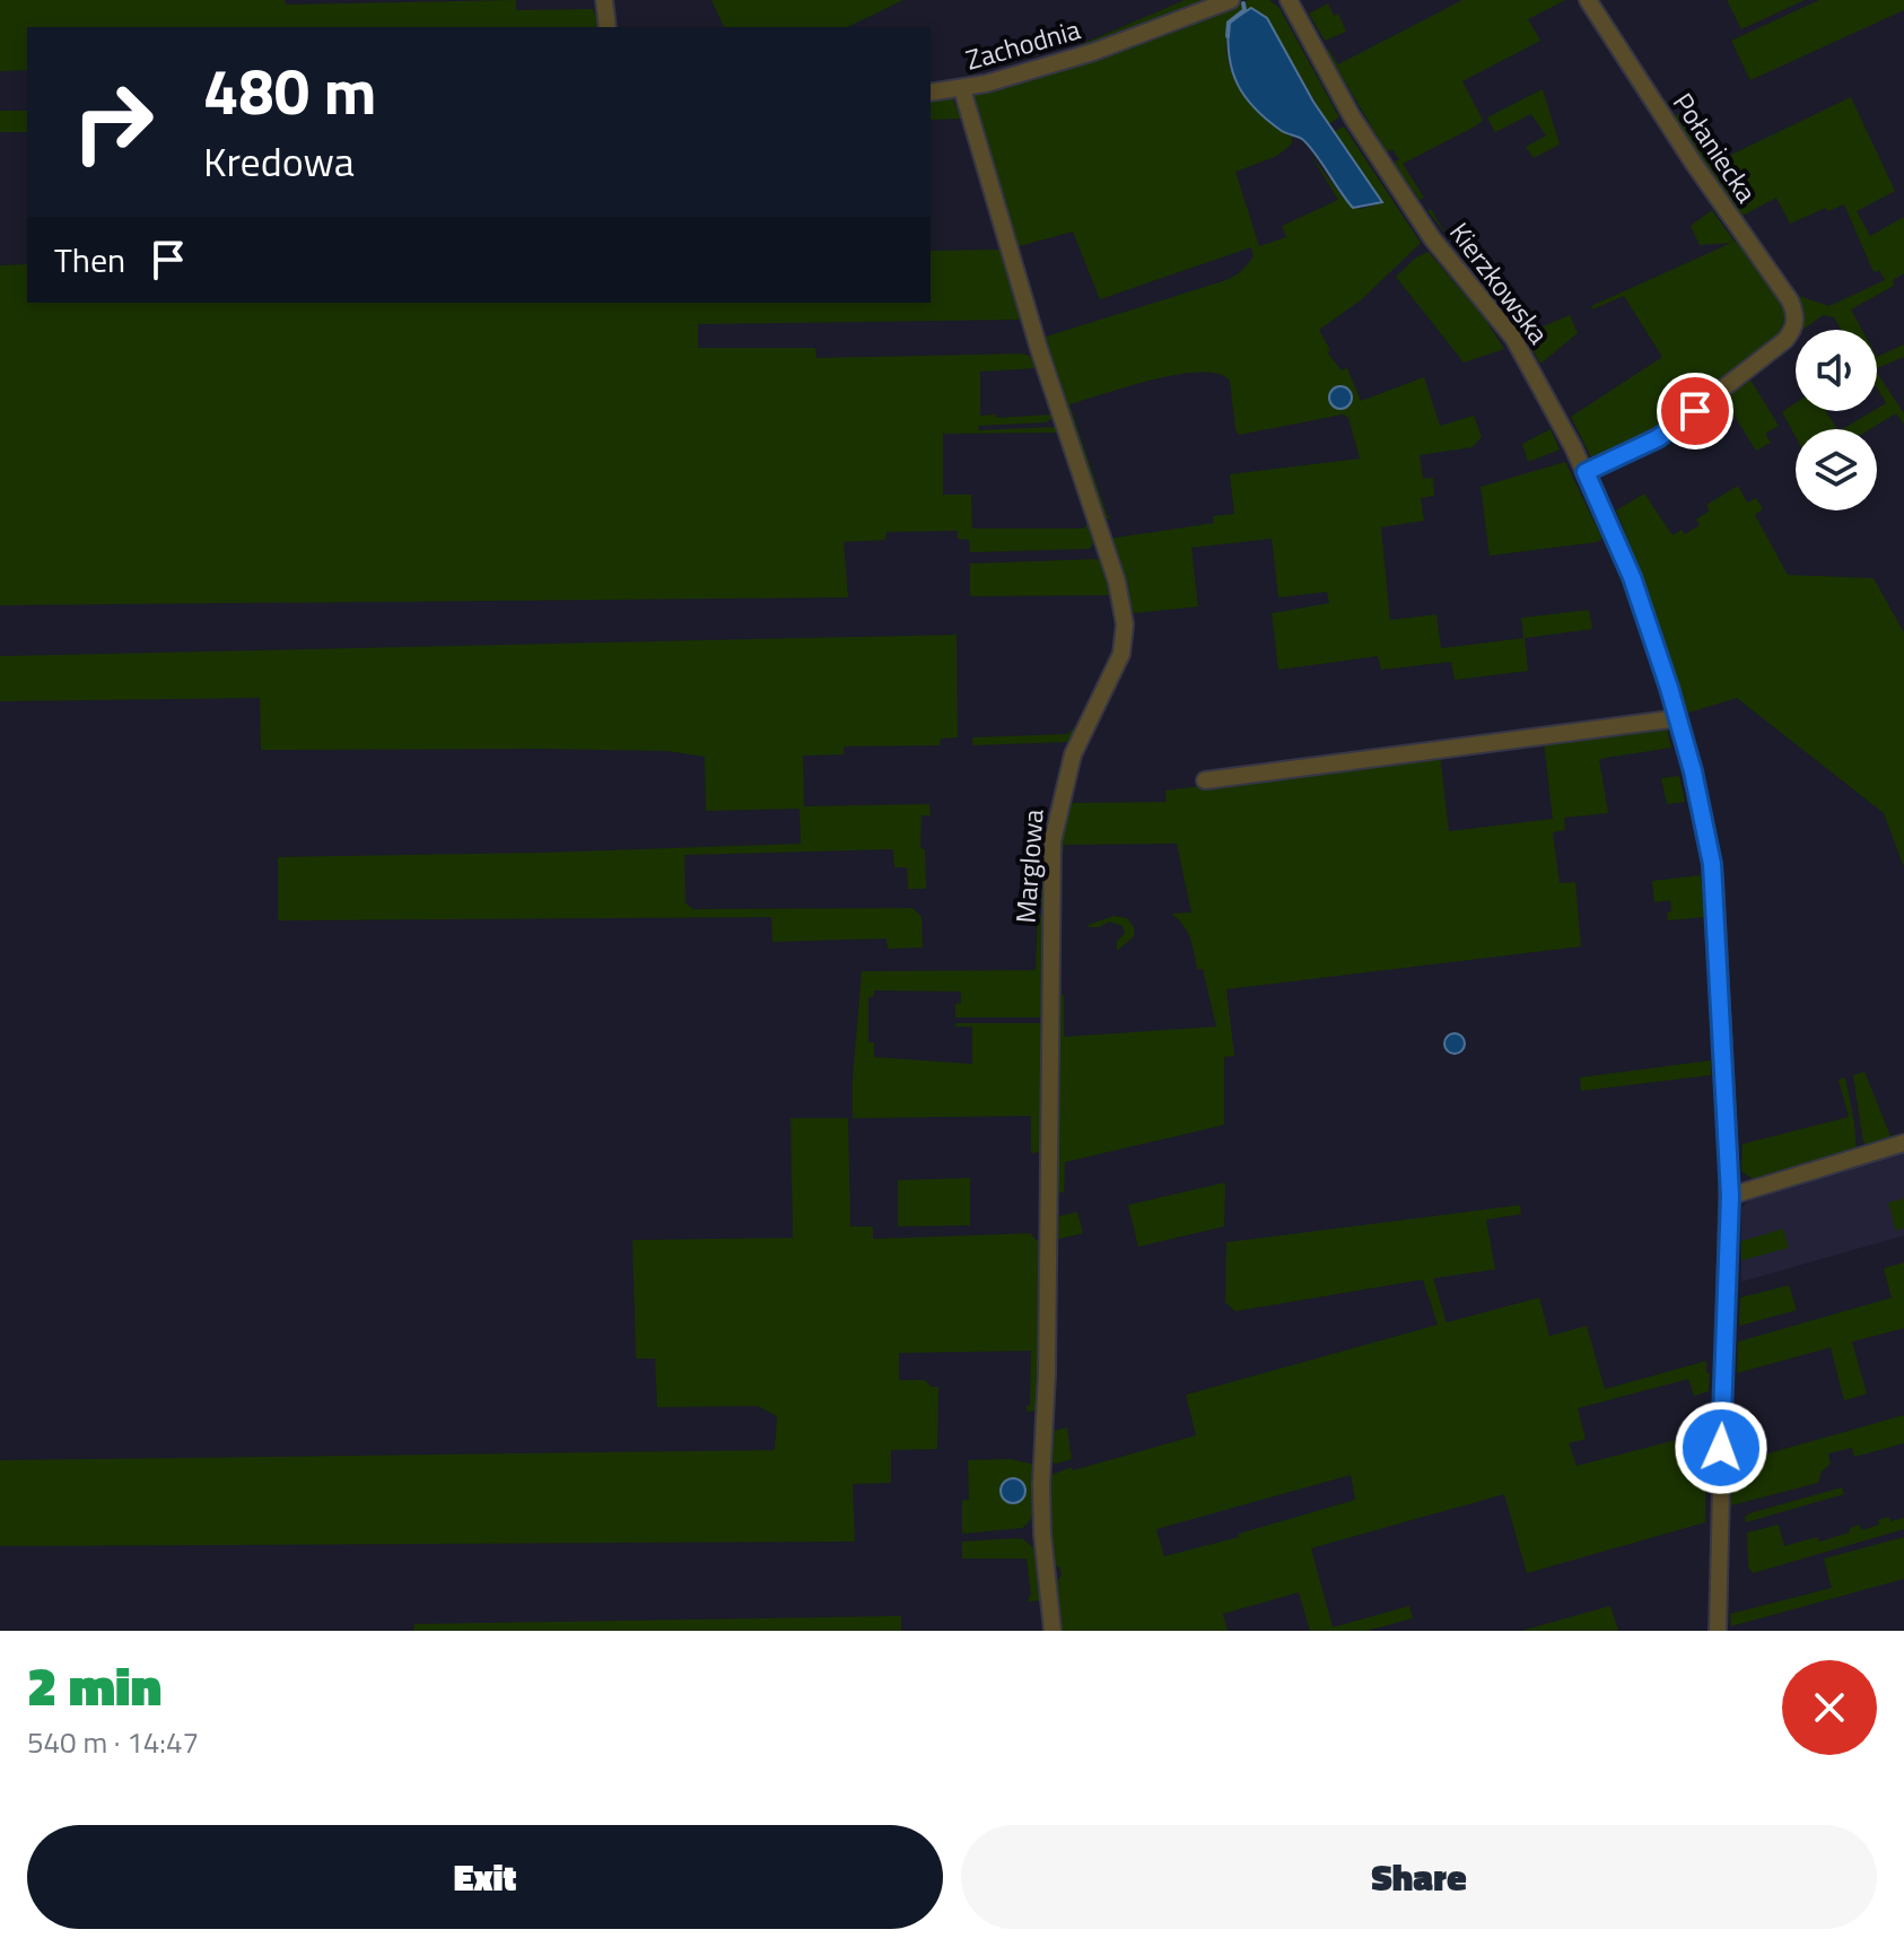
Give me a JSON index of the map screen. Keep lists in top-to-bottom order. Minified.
{"streets":{"street":["Zachodnia","Połaniecka","Kierzkowska","Marglowa"]},"crossings":[["Zachodnia","Marglowa"],["Połaniecka","Kierzkowska"]],"page":{"turn":["480 m","Kredowa"],"then":"Then","heading":["2 min","540 m · 14:47"],"buttons":["Exit","Share"]}}
